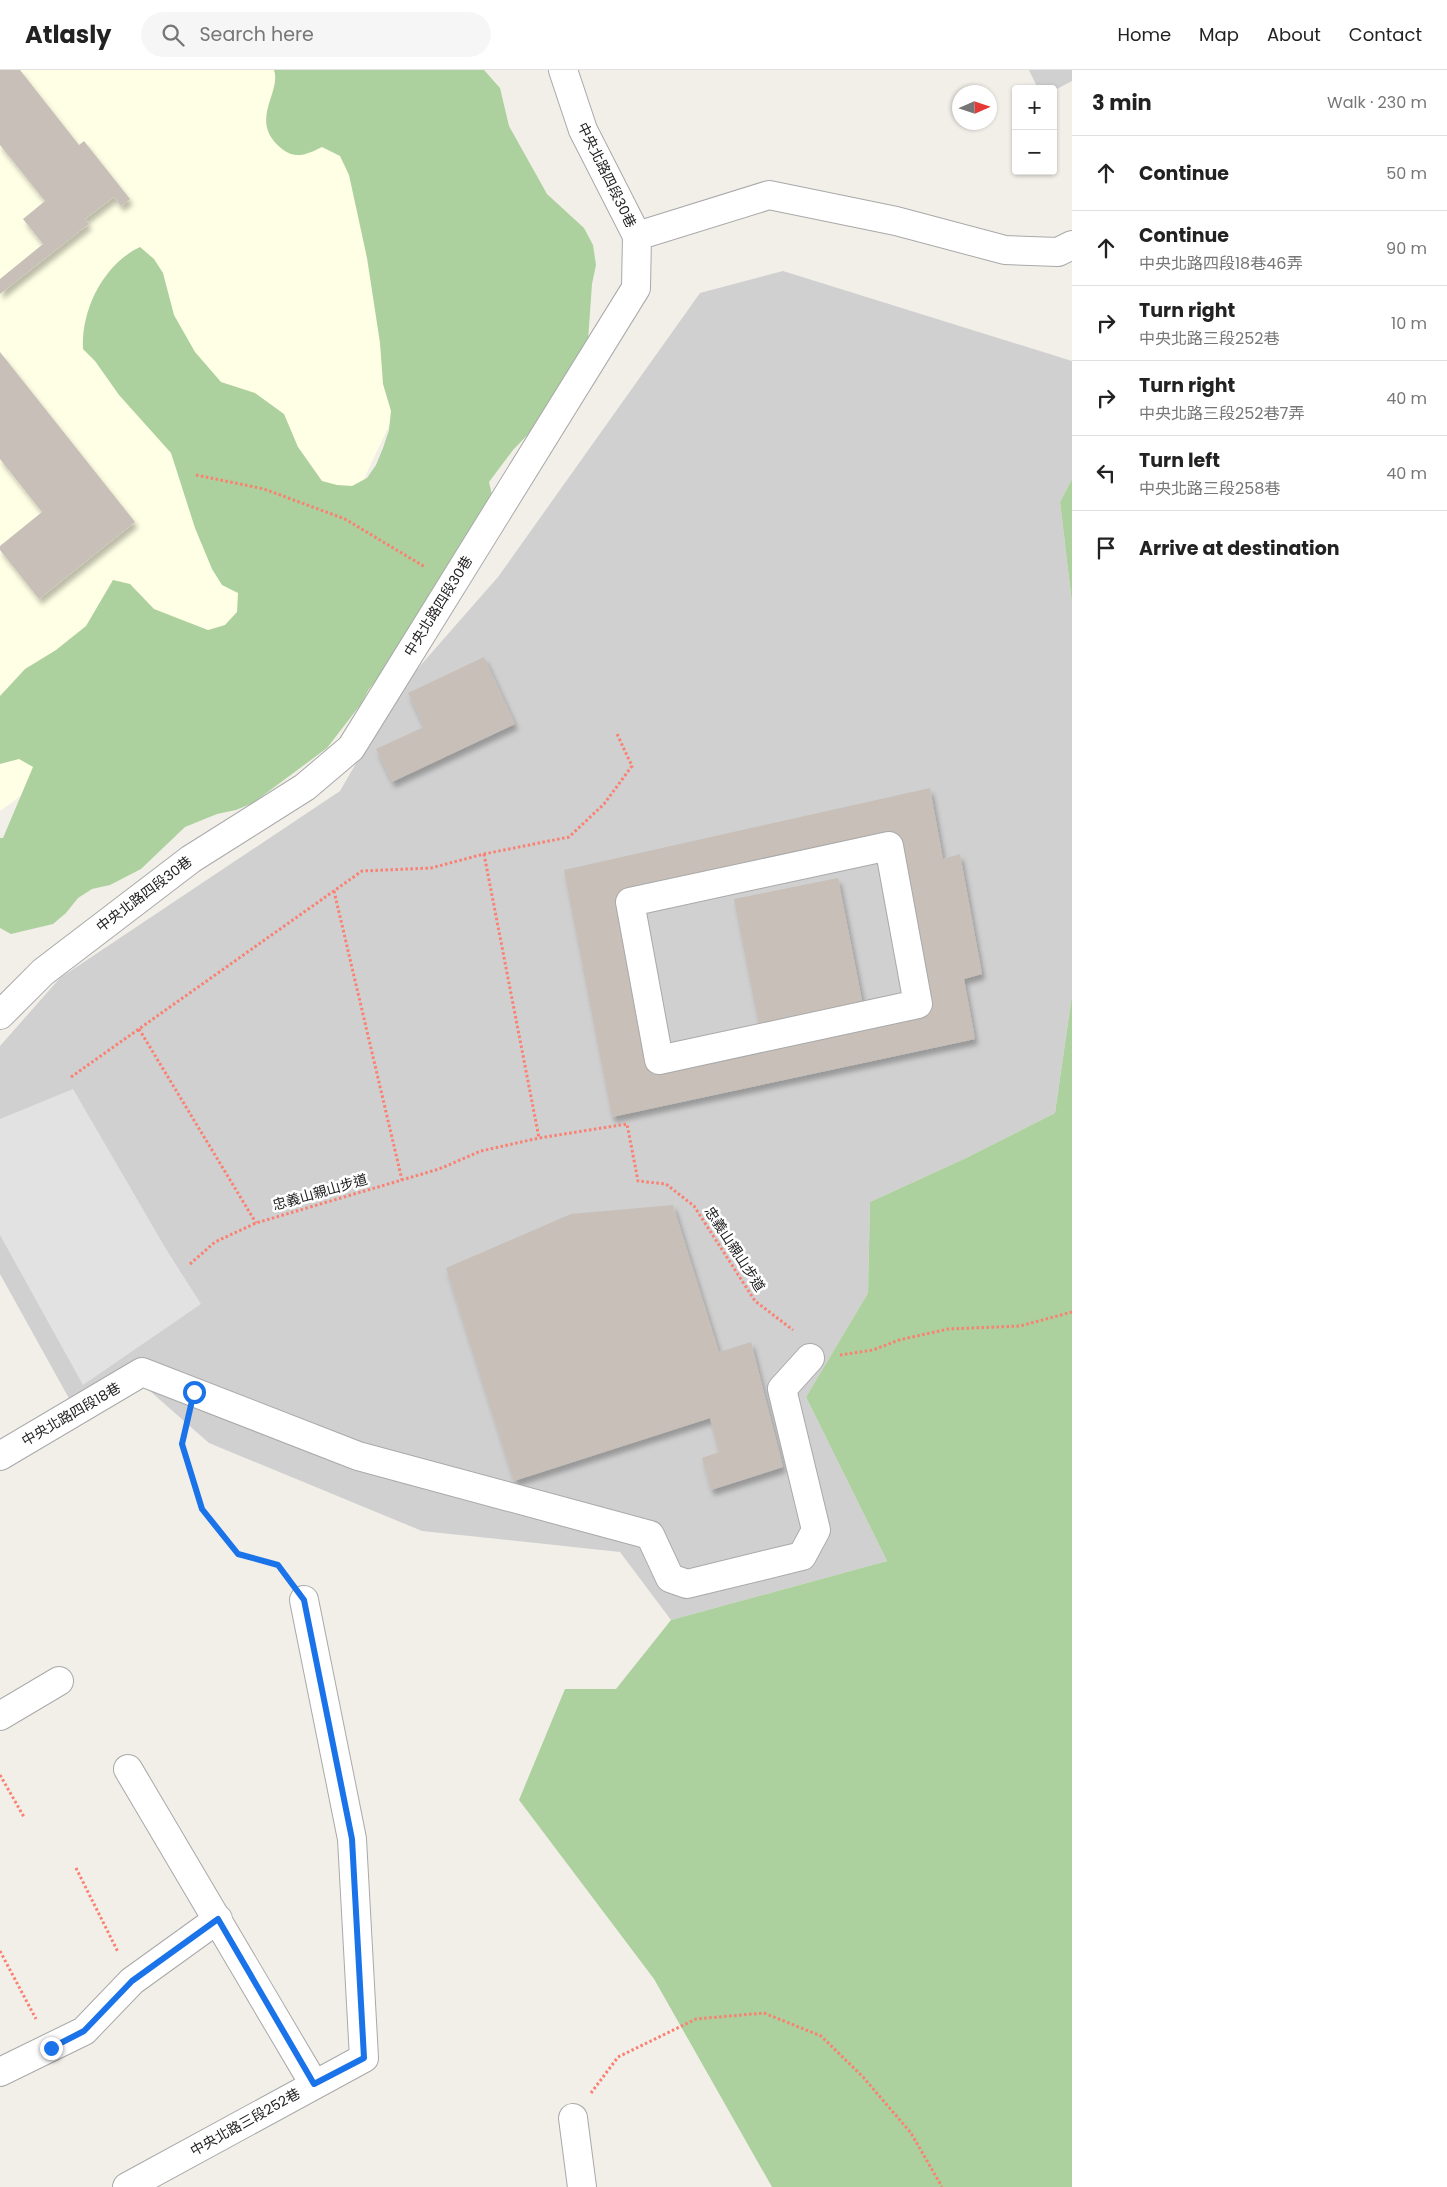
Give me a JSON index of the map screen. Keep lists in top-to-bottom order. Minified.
{"streets":{"street":["中央北路四段30巷","中央北路四段18巷","中央北路三段252巷"],"path":["忠義山親山步道"]},"north":"right","page":{"header":"Atlasly","search":"Search here","nav":["Home","Map","About","Contact"],"heading":["3 min","Walk · 230 m"],"map_buttons":["+","−"],"list":[["Continue","50 m"],["Continue","中央北路四段18巷46弄","90 m"],["Turn right","中央北路三段252巷","10 m"],["Turn right","中央北路三段252巷7弄","40 m"],["Turn left","中央北路三段258巷","40 m"],"Arrive at destination"]}}
